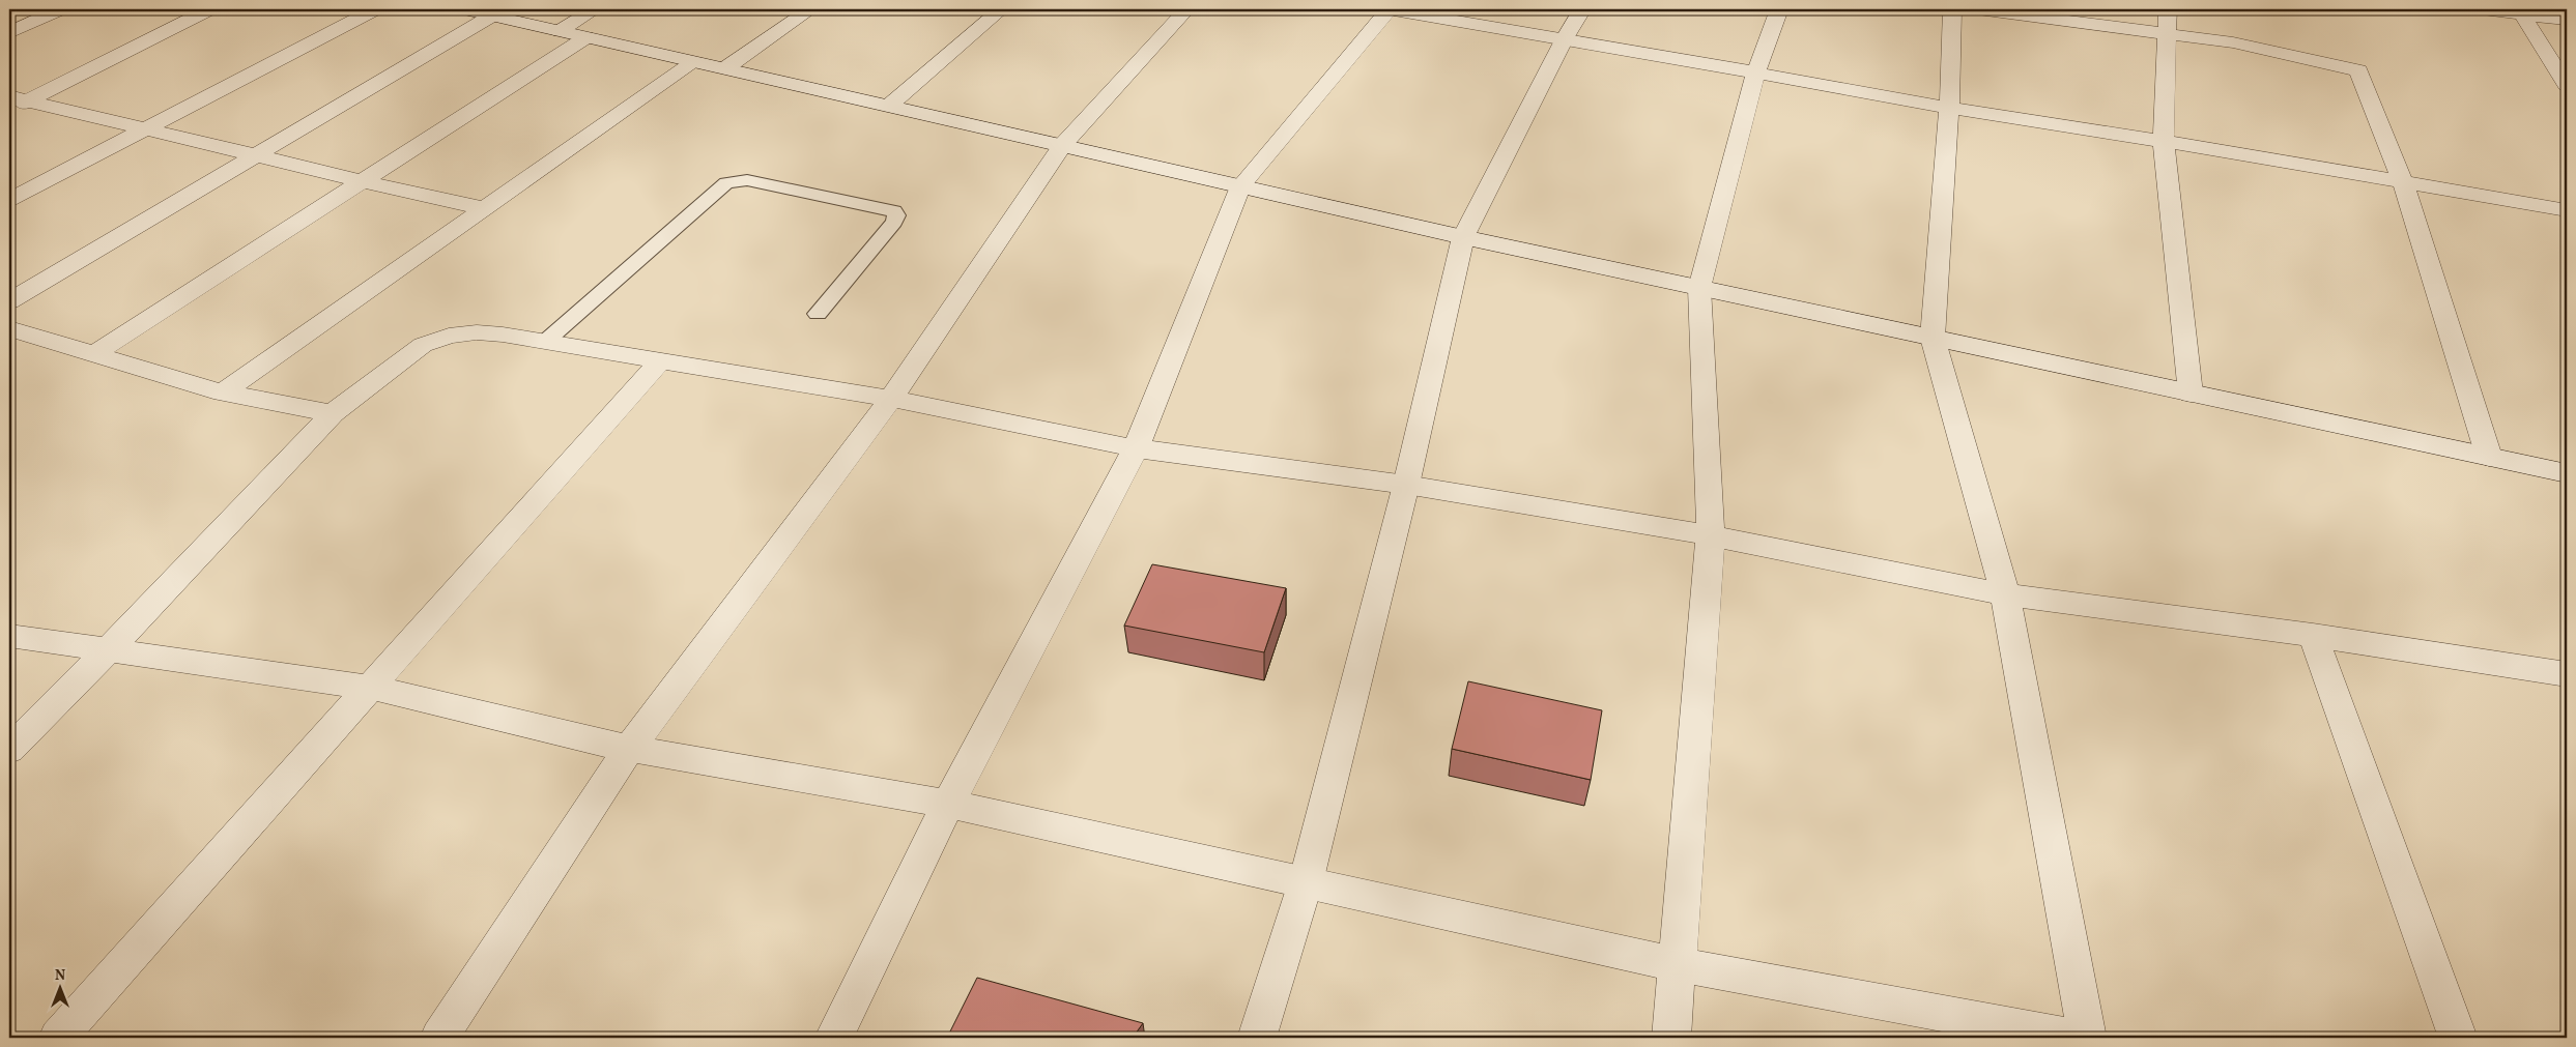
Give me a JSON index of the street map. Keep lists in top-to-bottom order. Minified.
{"north":"top"}
